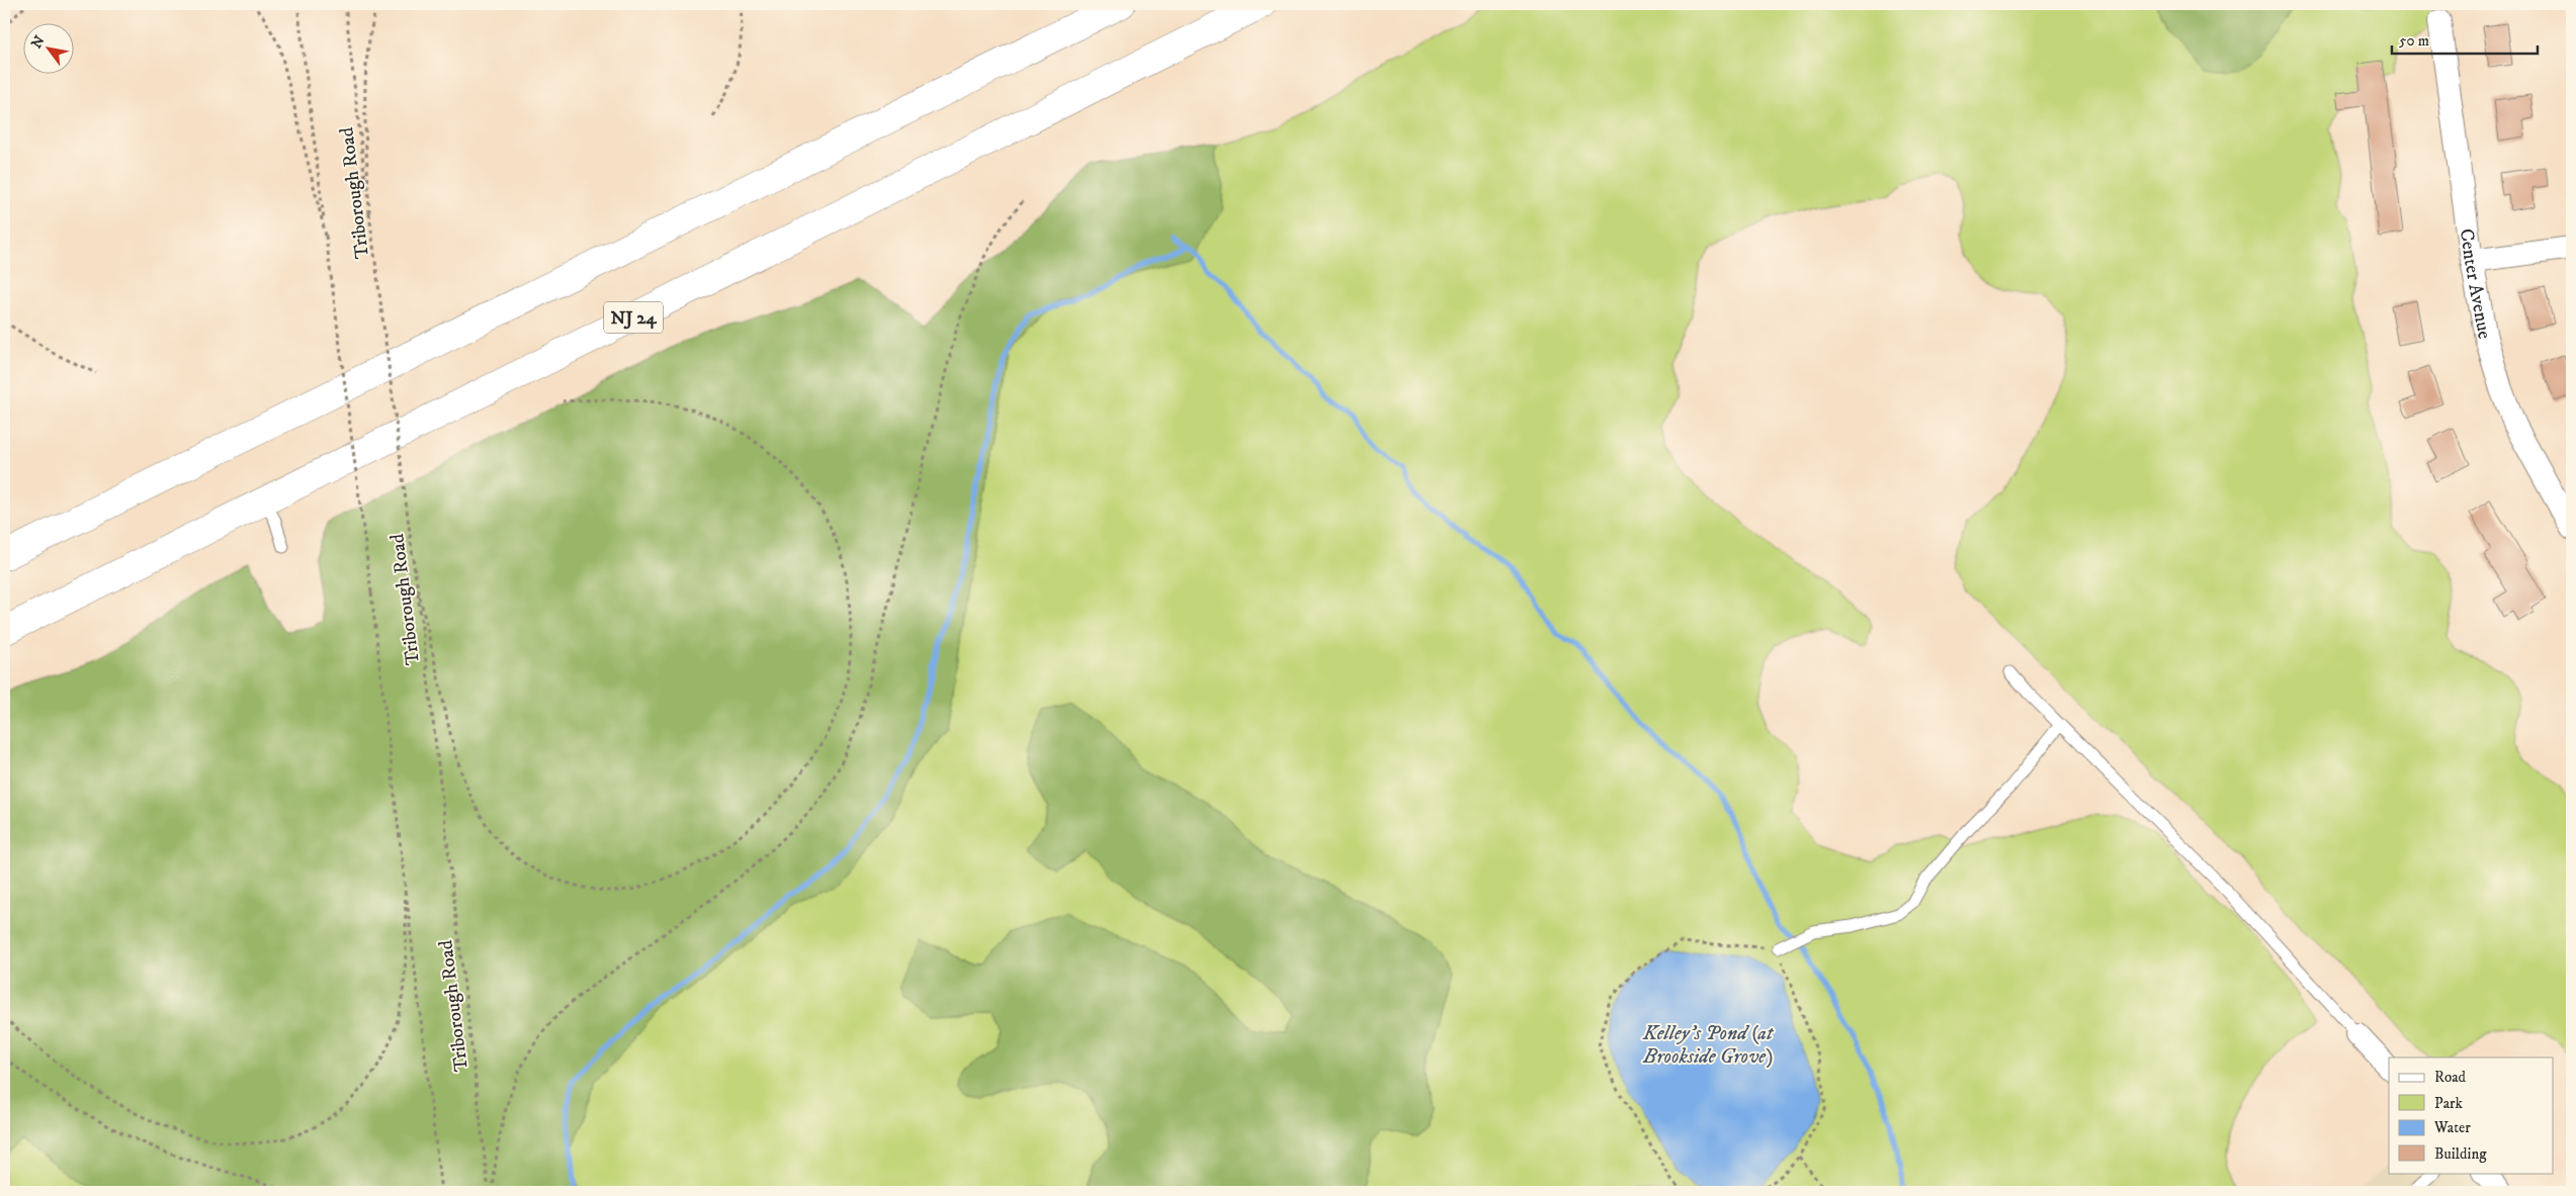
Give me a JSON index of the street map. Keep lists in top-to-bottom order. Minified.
{"streets":{"highway":["NJ 24"],"street":["Center Avenue"],"path":["Triborough Road"]},"water":["Kelley's Pond (at Brookside Grove)"],"legend":["Road","Park","Water","Building"],"scale_bar":"50 m","north":"top left"}
